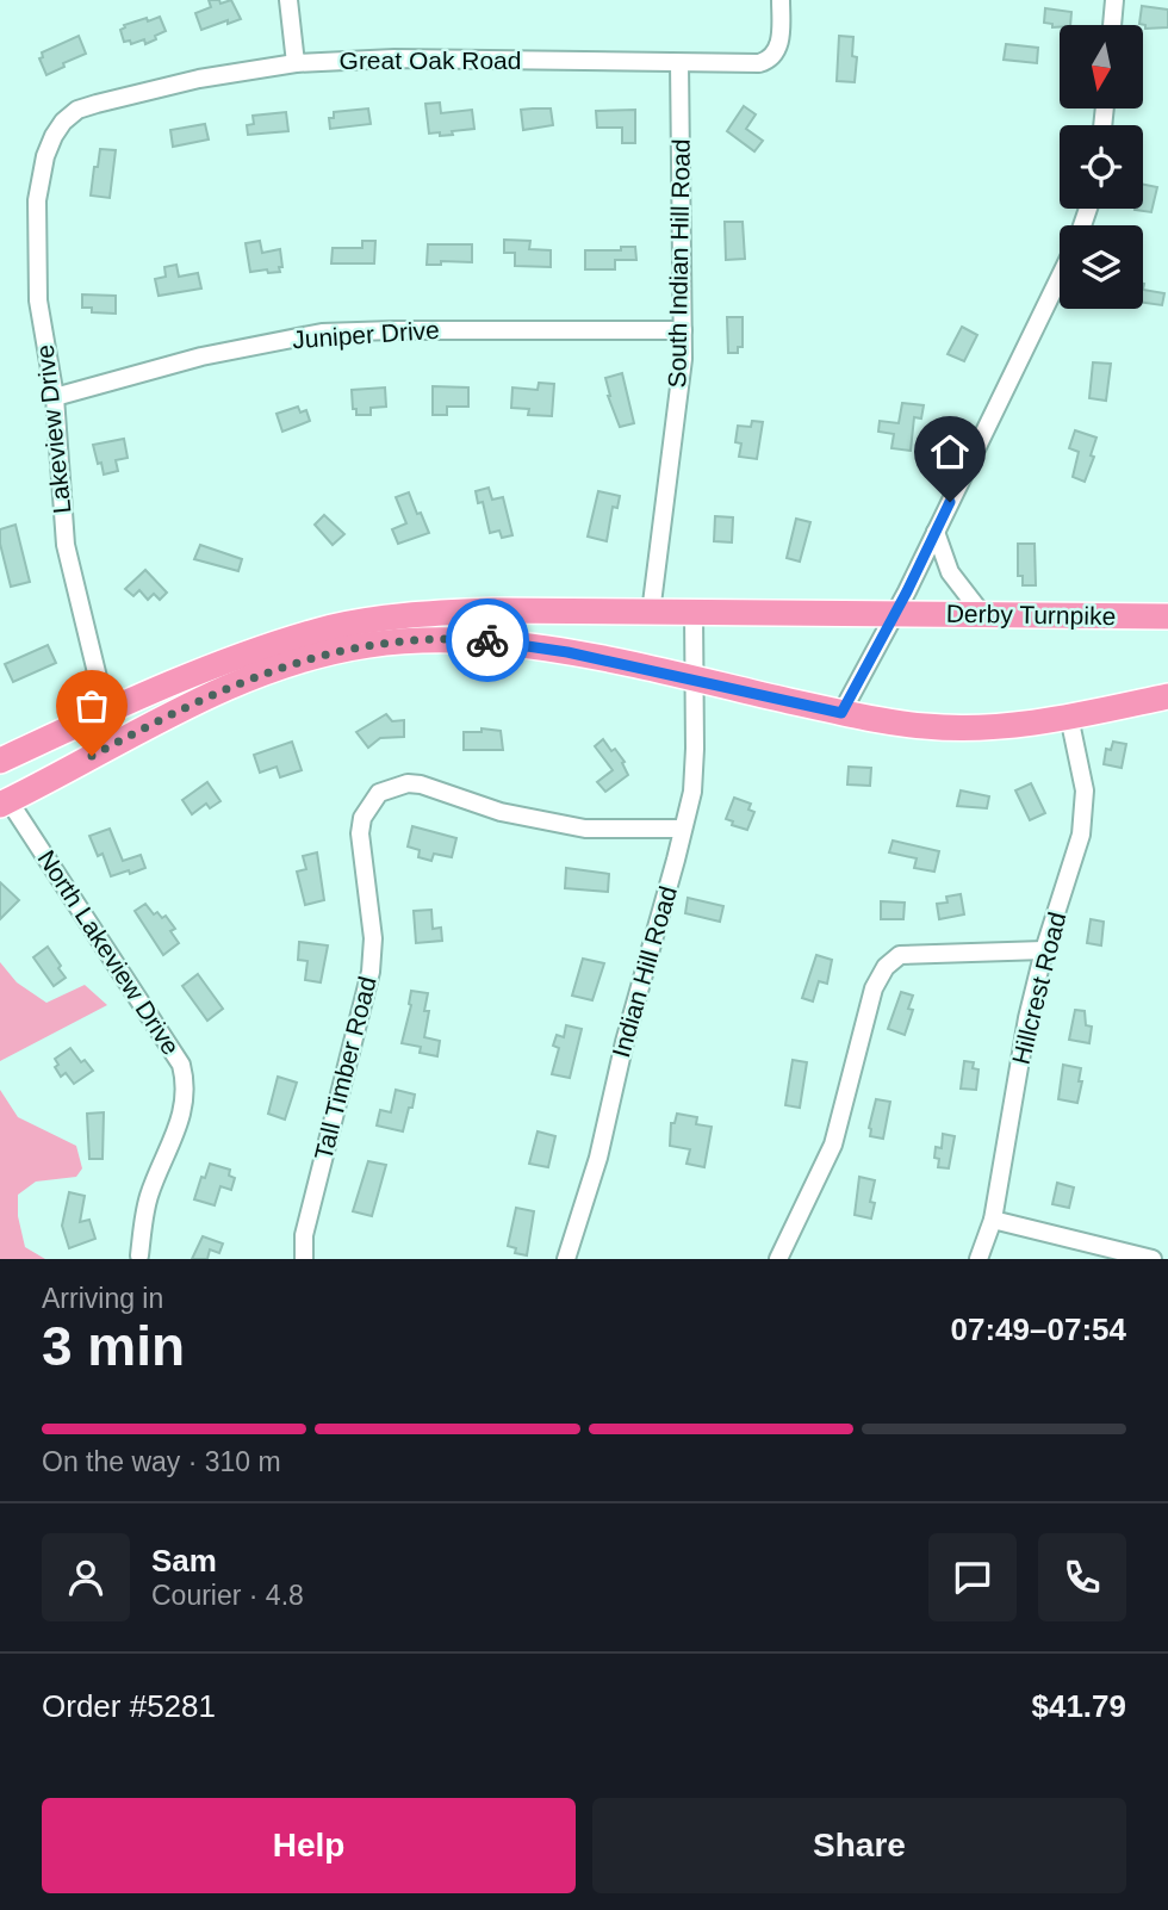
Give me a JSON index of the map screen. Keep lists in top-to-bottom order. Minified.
{"streets":{"highway":["Derby Turnpike"],"street":["Great Oak Road","South Indian Hill Road","Juniper Drive","Lakeview Drive","North Lakeview Drive","Indian Hill Road","Hillcrest Road","Tall Timber Road"]},"crossings":[["Great Oak Road","South Indian Hill Road"],["Great Oak Road","Lakeview Drive"],["South Indian Hill Road","Juniper Drive"],["South Indian Hill Road","Derby Turnpike"],["Juniper Drive","Lakeview Drive"],["Lakeview Drive","Derby Turnpike"],["Indian Hill Road","Tall Timber Road"]],"north":"bottom","page":{"heading":["3 min","Arriving in","07:49–07:54"],"panel":["Sam","Courier · 4.8","Order #5281","$41.79"],"bar":"On the way · 310 m","buttons":["Help","Share"]}}
